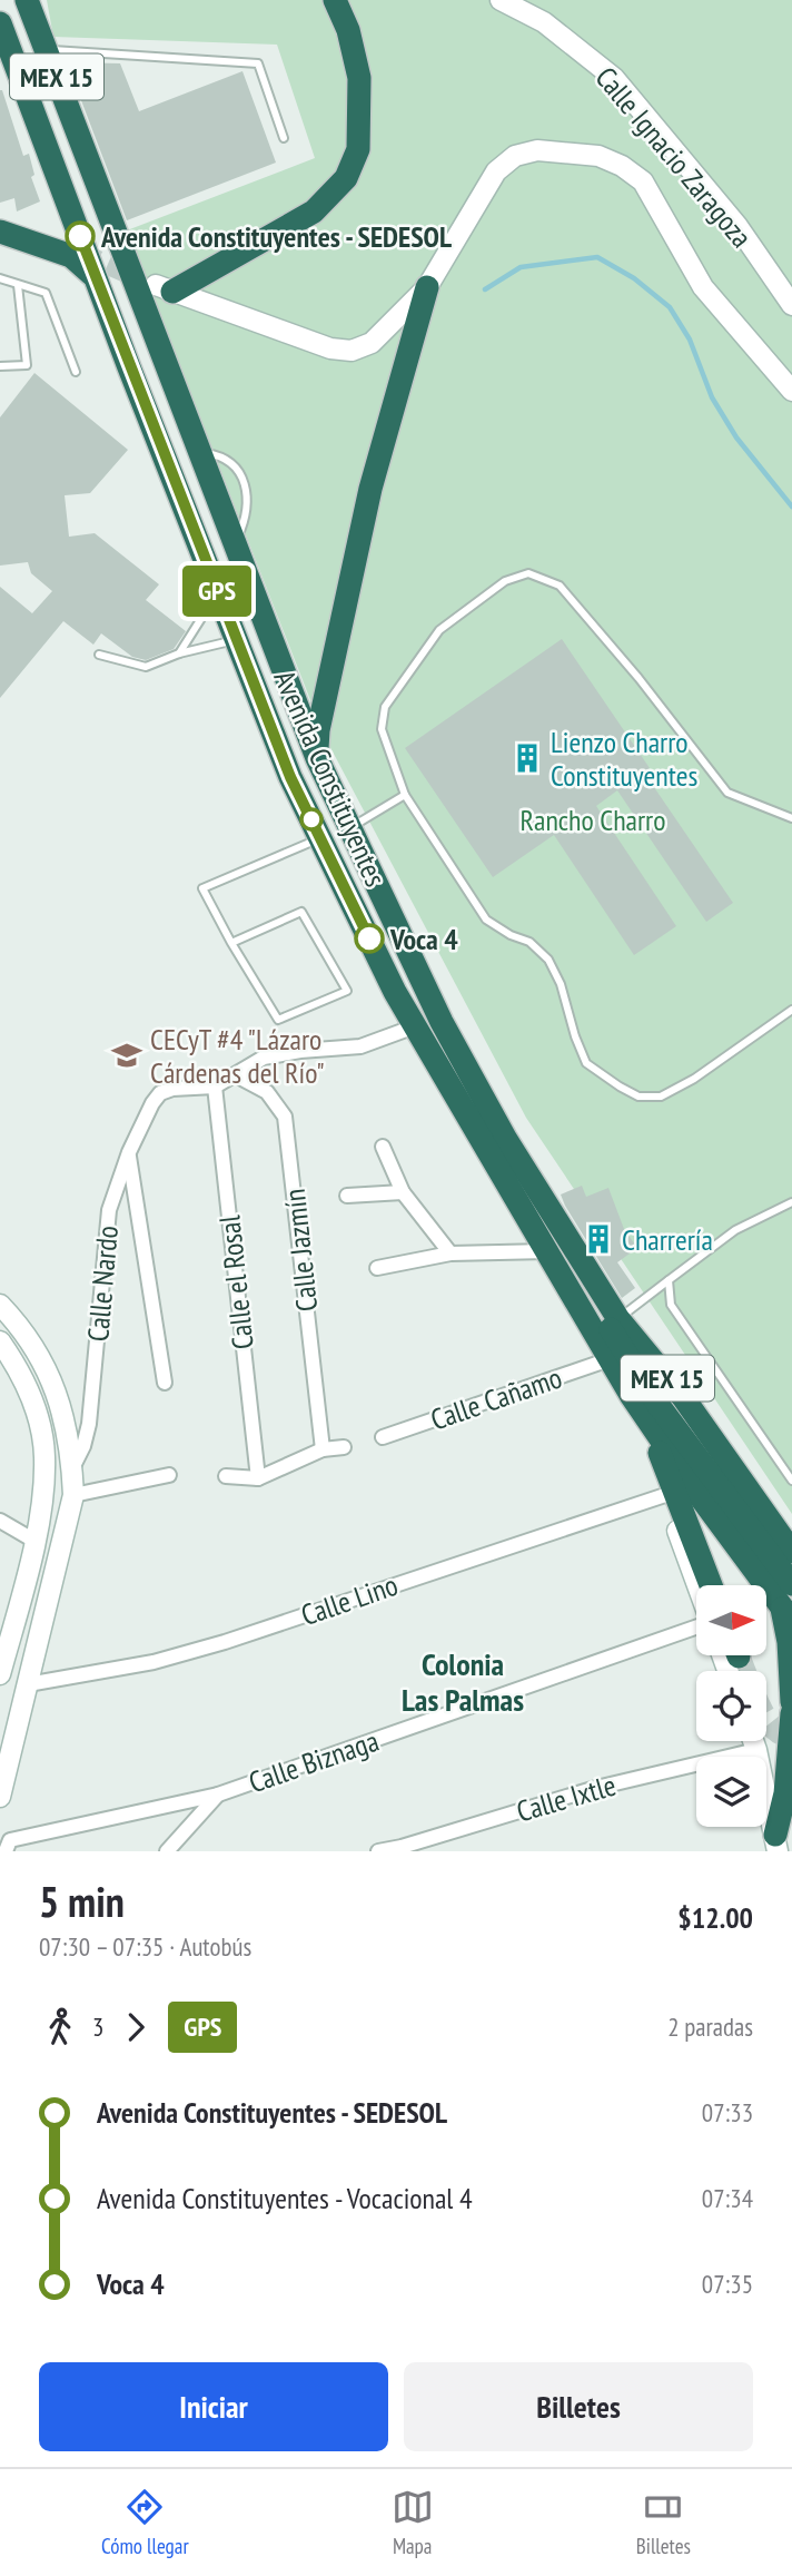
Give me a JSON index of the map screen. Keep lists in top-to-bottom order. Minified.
{"streets":{"highway":["MEX 15","Avenida Constituyentes"],"street":["Calle Ignacio Zaragoza","Calle Jazmín","Calle el Rosal","Calle Nardo","Calle Cañamo","Calle Lino","Calle Biznaga","Calle Ixtle"]},"crossings":[["Avenida Constituyentes","Calle Cañamo"],["Calle el Rosal","Calle Nardo"]],"districts":["Colonia Las Palmas"],"parks":["Rancho Charro"],"places":{"other":["Avenida Constituyentes - SEDESOL","Voca 4"],"building":["Lienzo Charro Constituyentes","Charrería"],"school or university":["CECyT #4 \"Lázaro Cárdenas del Río\""]},"lines":["bus line GPS"],"north":"right","page":{"on_map":"GPS","heading":["5 min","07:30 – 07:35 · Autobús","$12.00"],"legs":["3","GPS","2 paradas"],"list":[{"name":"Avenida Constituyentes - SEDESOL","value":"07:33"},{"name":"Avenida Constituyentes - Vocacional 4","value":"07:34"},{"name":"Voca 4","value":"07:35"}],"buttons":["Iniciar","Billetes"],"tabs":["Cómo llegar","Mapa","Billetes"]}}
